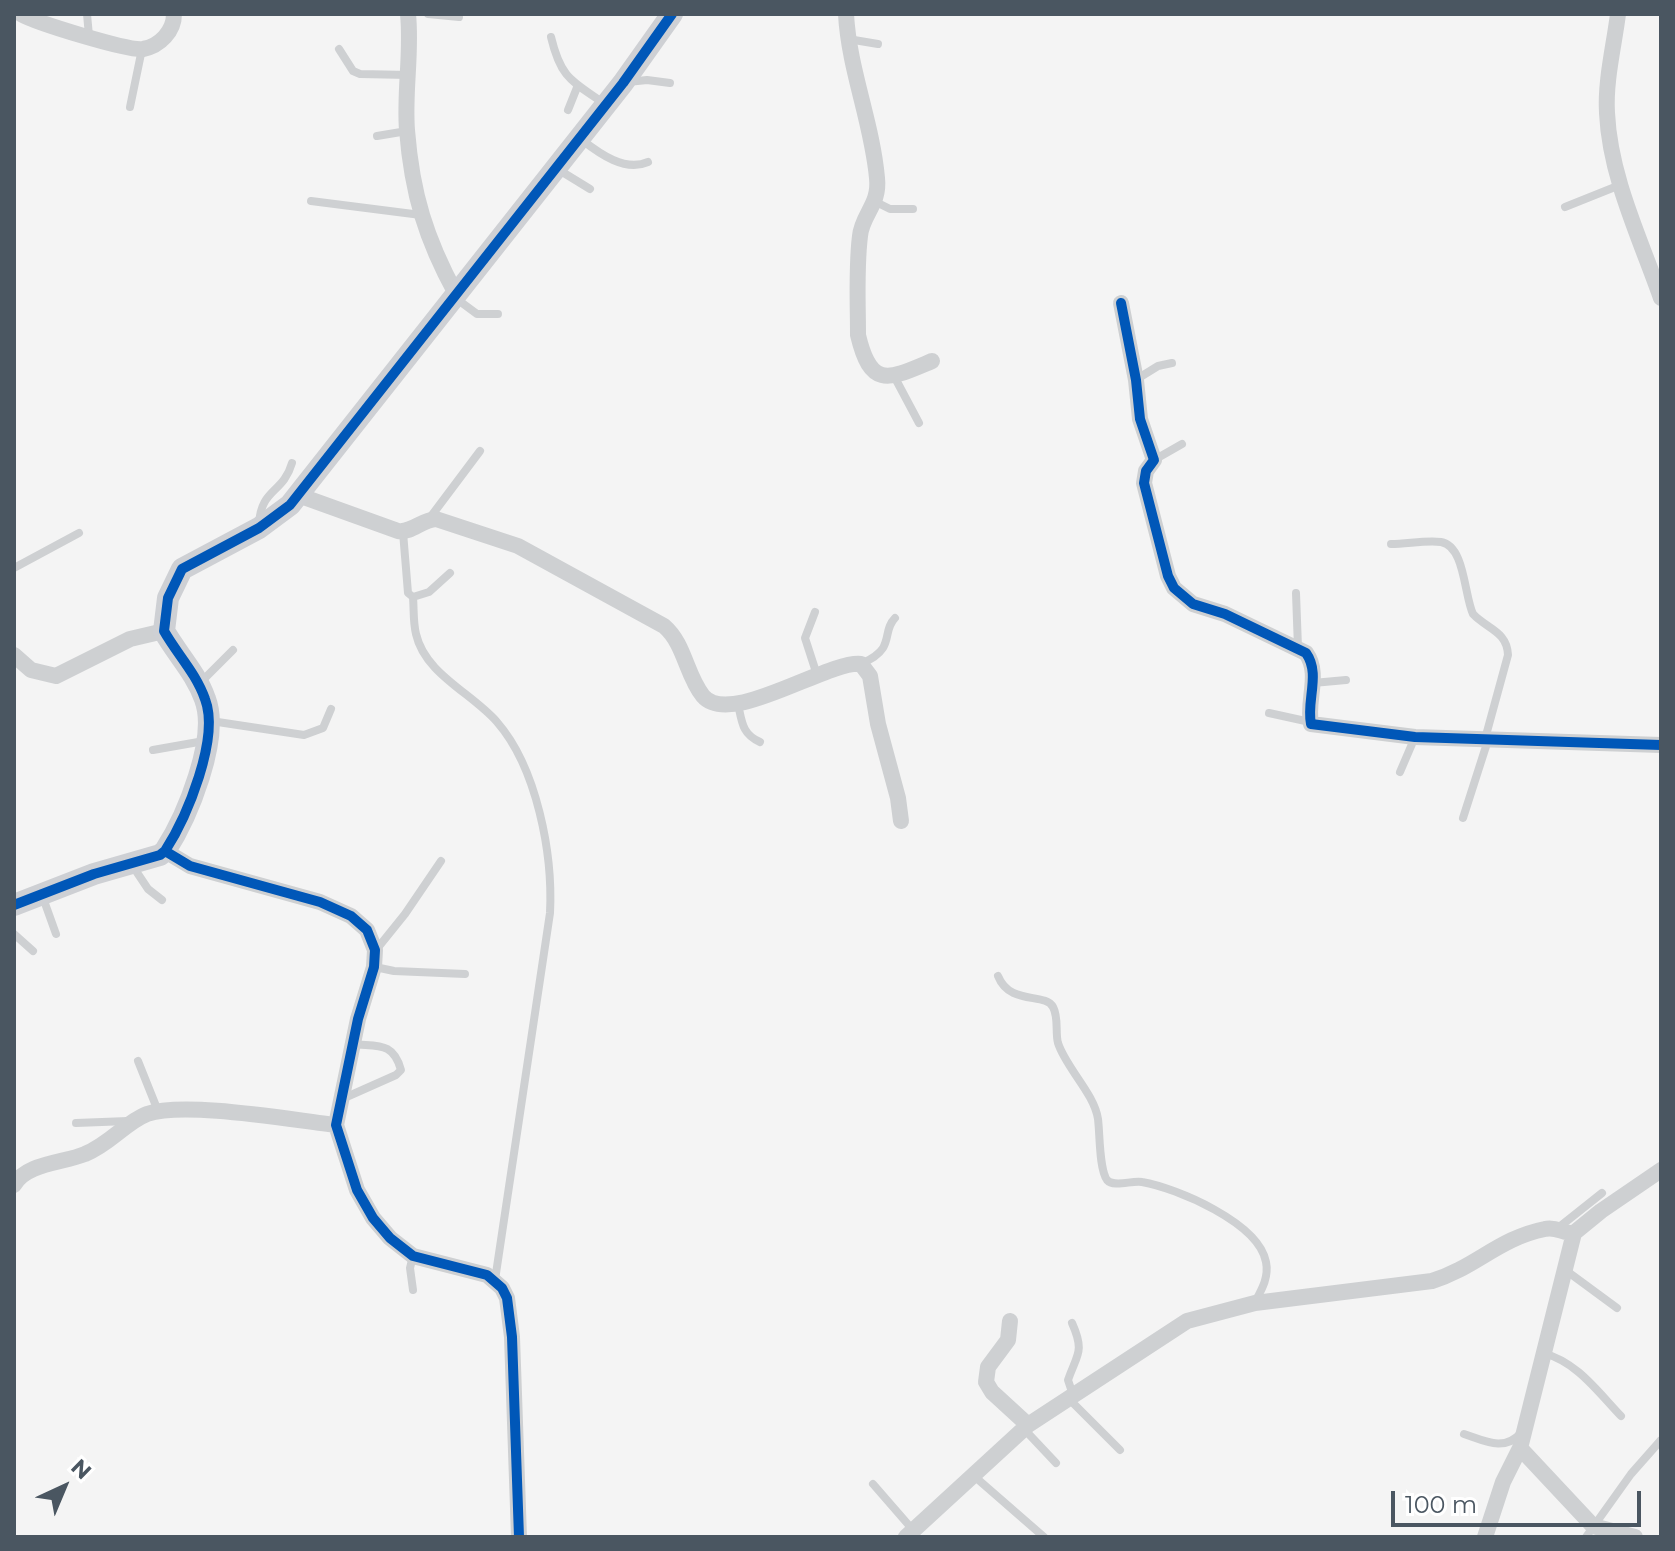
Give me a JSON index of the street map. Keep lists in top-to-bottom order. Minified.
{"scale_bar":"100 m","north":"top right"}
